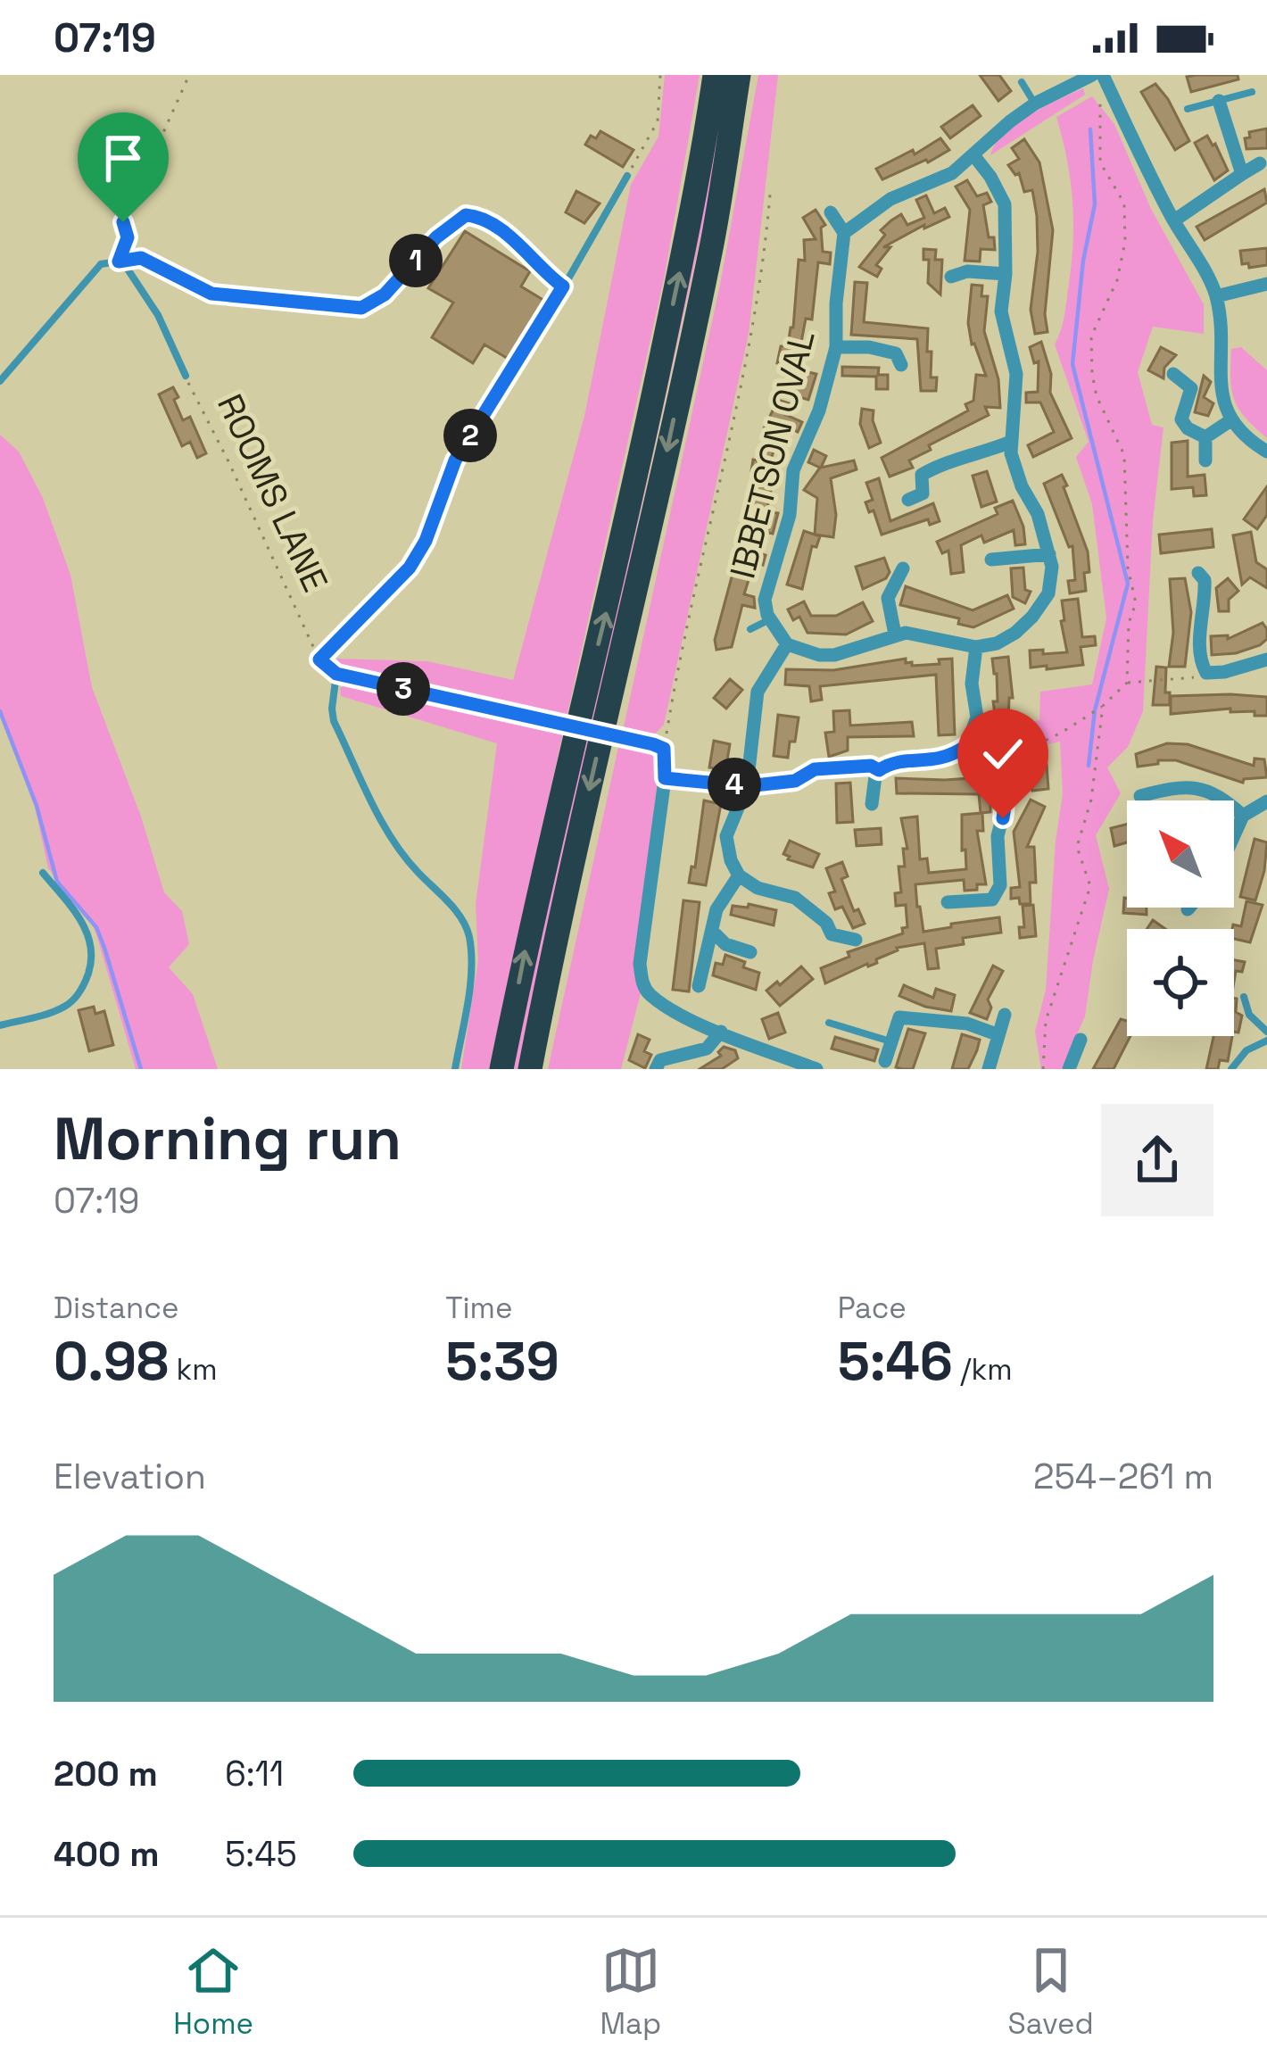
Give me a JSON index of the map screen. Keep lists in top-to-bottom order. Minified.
{"streets":{"street":["IBBETSON OVAL"],"lane":["ROOMS LANE"]},"north":"top left","page":{"status":"07:19","pins":["1","2","3","4"],"heading":["Morning run","07:19"],"stats":[["Distance","0.98 km"],["Time","5:39"],["Pace","5:46 /km"]],"chart":["Elevation","254–261 m"],"list":[{"name":"200 m","note":"6:11"},{"name":"400 m","note":"5:45"}],"tabs":["Home","Map","Saved"]}}
